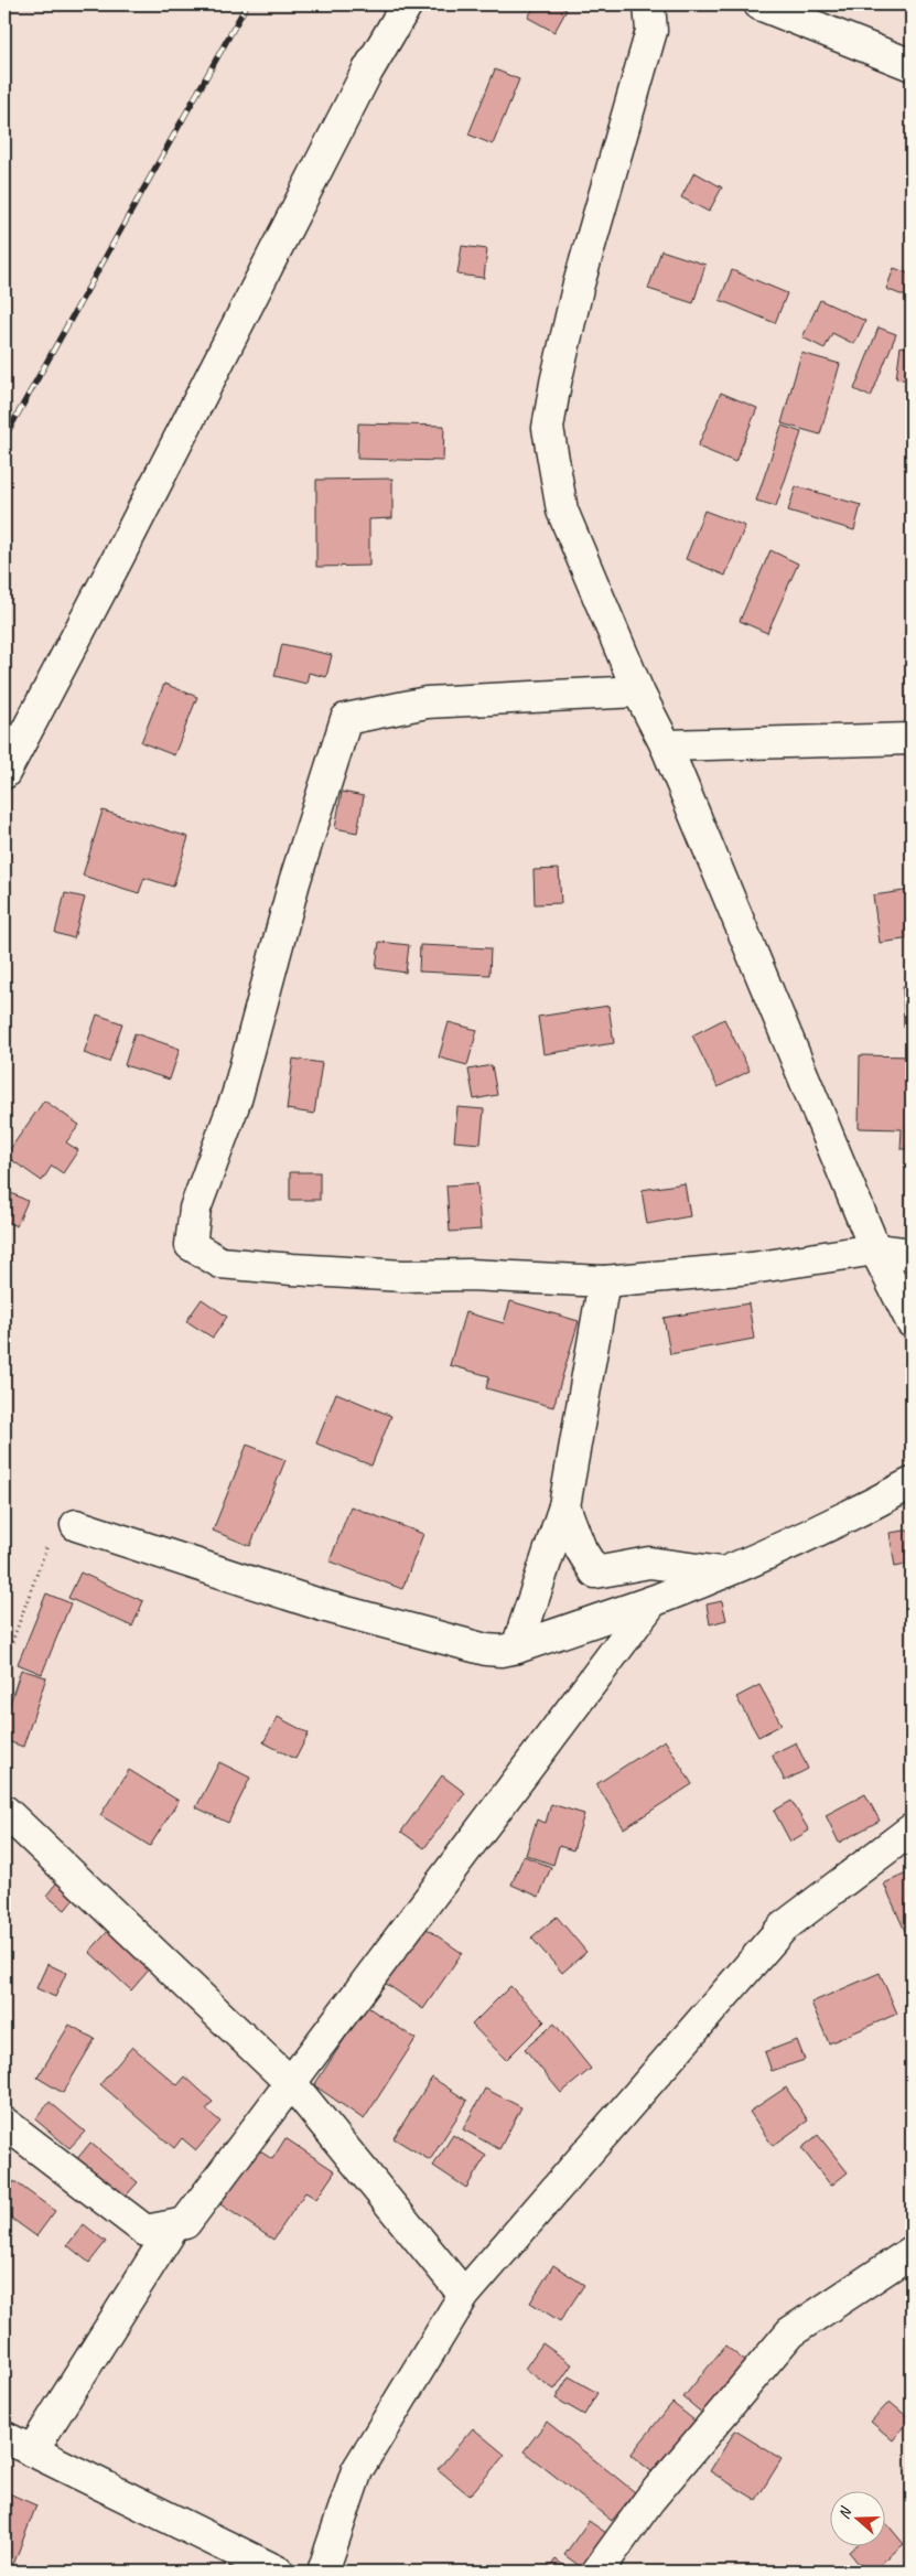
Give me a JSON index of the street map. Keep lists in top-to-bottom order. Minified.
{"north":"left"}
